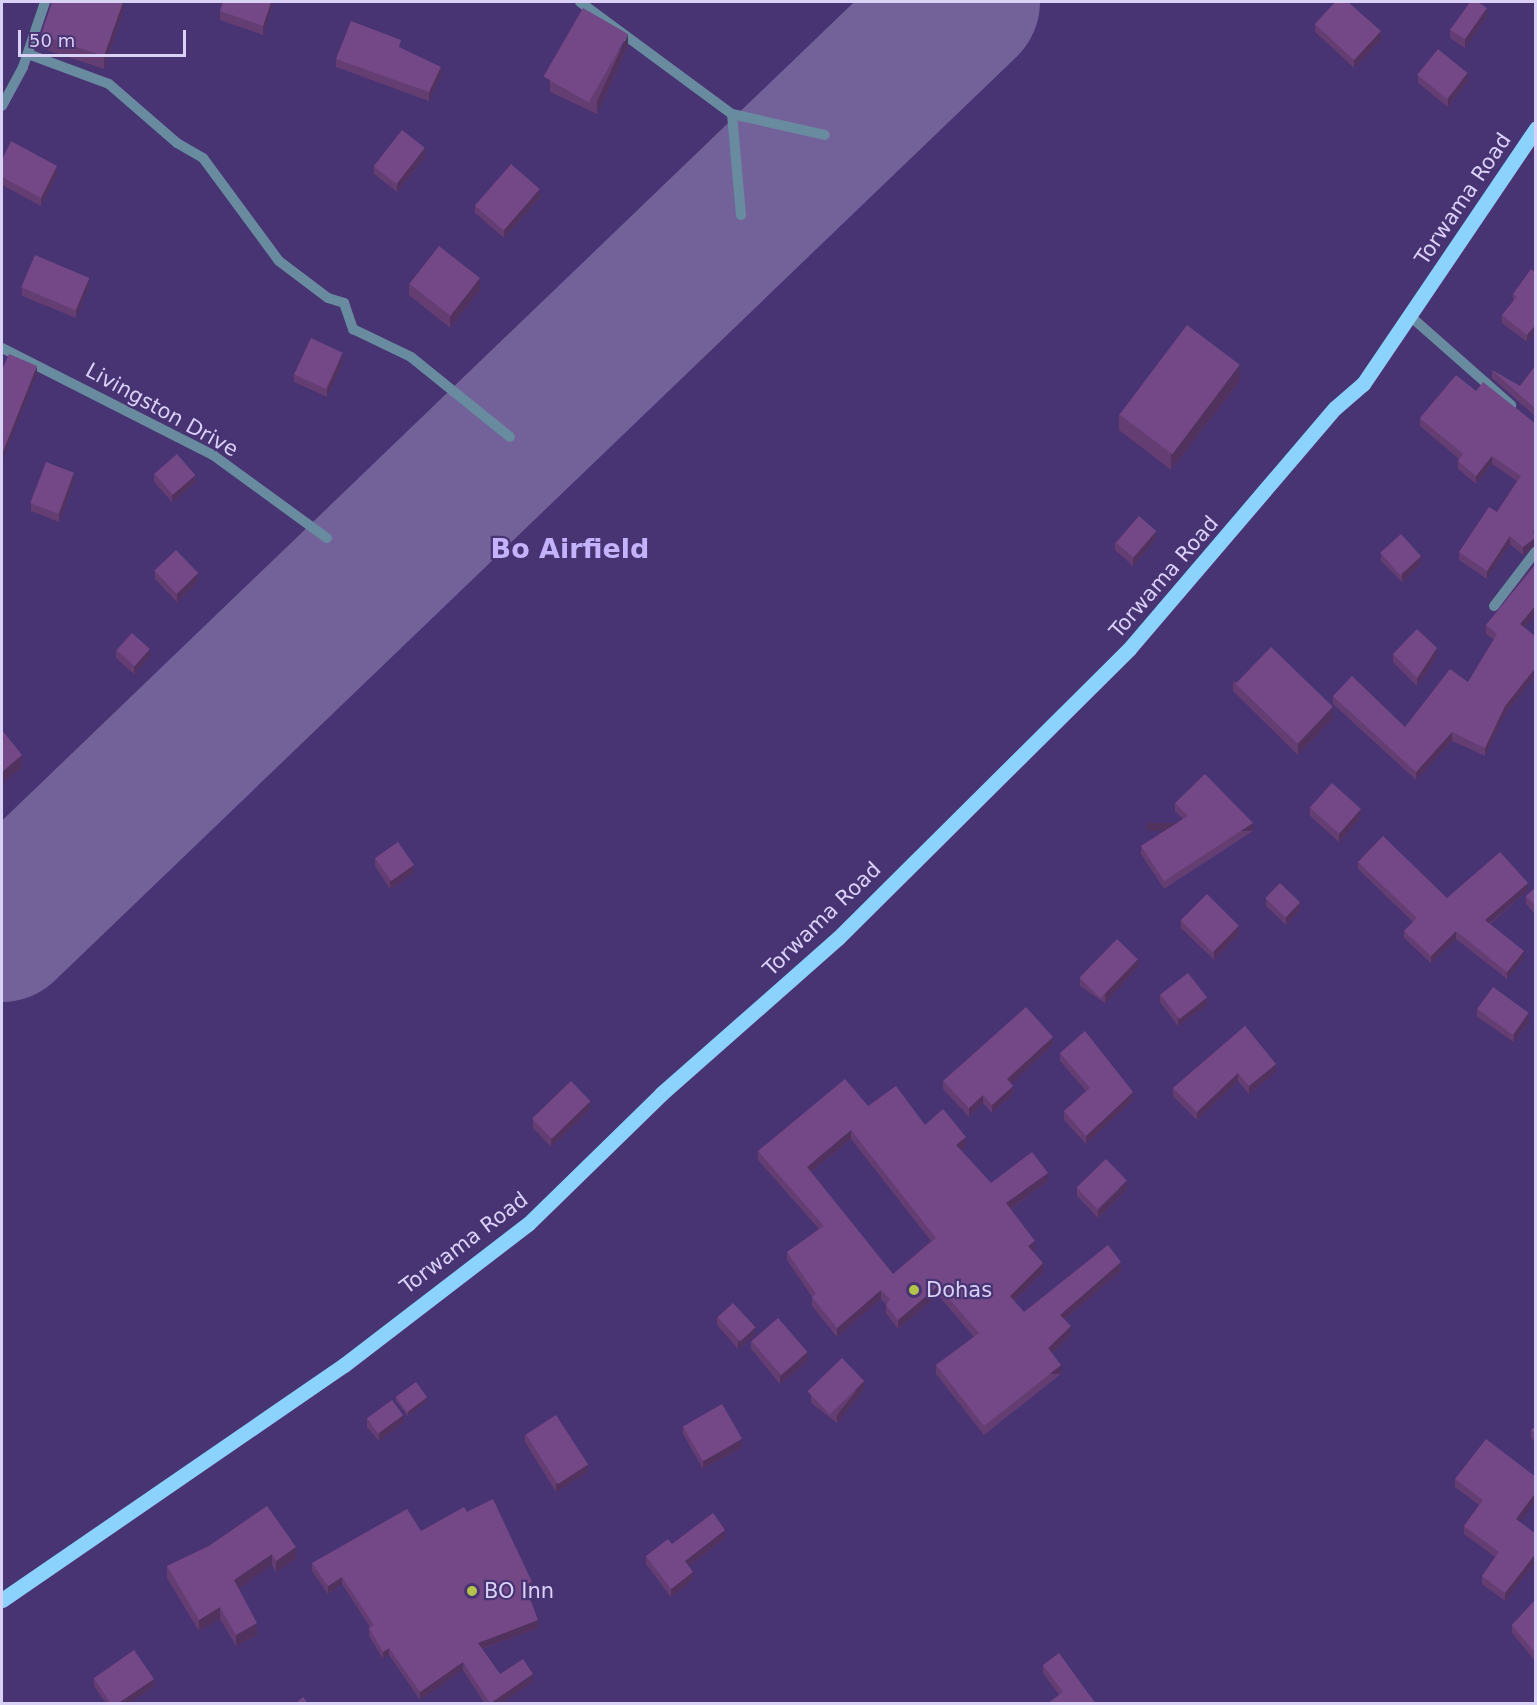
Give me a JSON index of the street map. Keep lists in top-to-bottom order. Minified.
{"streets":{"main road":["Torwama Road"],"street":["Livingston Drive"]},"districts":["Bo Airfield"],"places":["Dohas","BO Inn"],"scale_bar":"50 m"}
